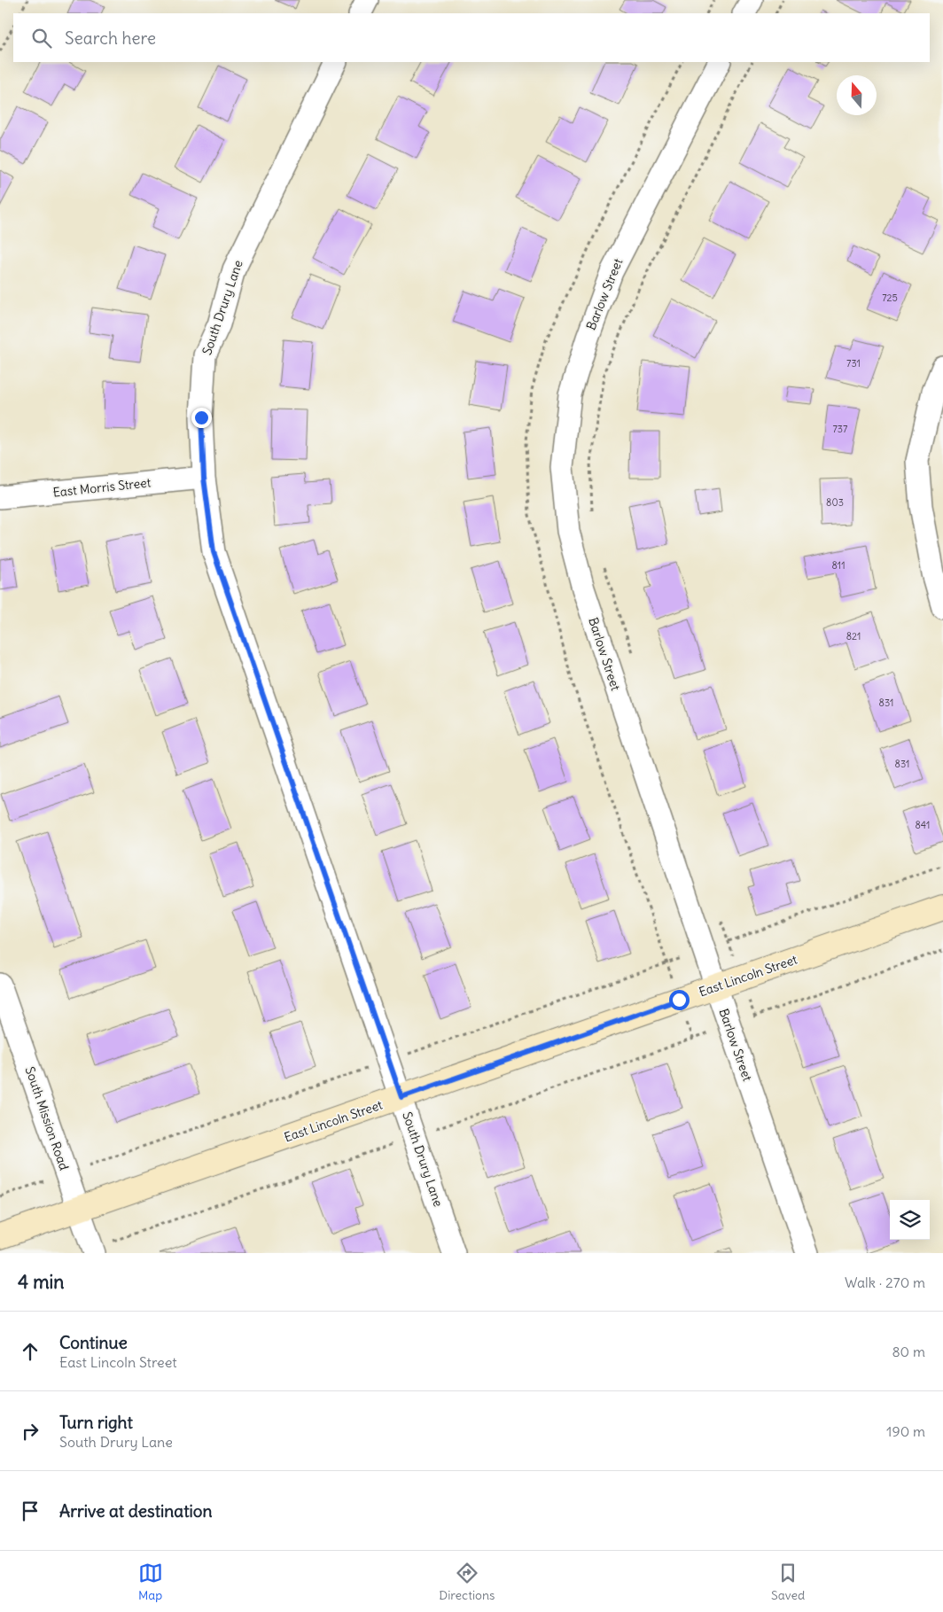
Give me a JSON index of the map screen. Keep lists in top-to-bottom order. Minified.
{"streets":{"street":["Barlow Street","South Drury Lane","East Morris Street","East Lincoln Street","South Mission Road"]},"crossings":[["Barlow Street","East Lincoln Street"],["South Drury Lane","East Morris Street"],["South Drury Lane","East Lincoln Street"],["East Lincoln Street","South Mission Road"]],"house_numbers":["725","731","737","803","811","821","831","831","841"],"north":"top","page":{"search":"Search here","heading":["4 min","Walk · 270 m"],"list":[["Continue","East Lincoln Street","80 m"],["Turn right","South Drury Lane","190 m"],"Arrive at destination"],"nav":["Map","Directions","Saved"]}}
